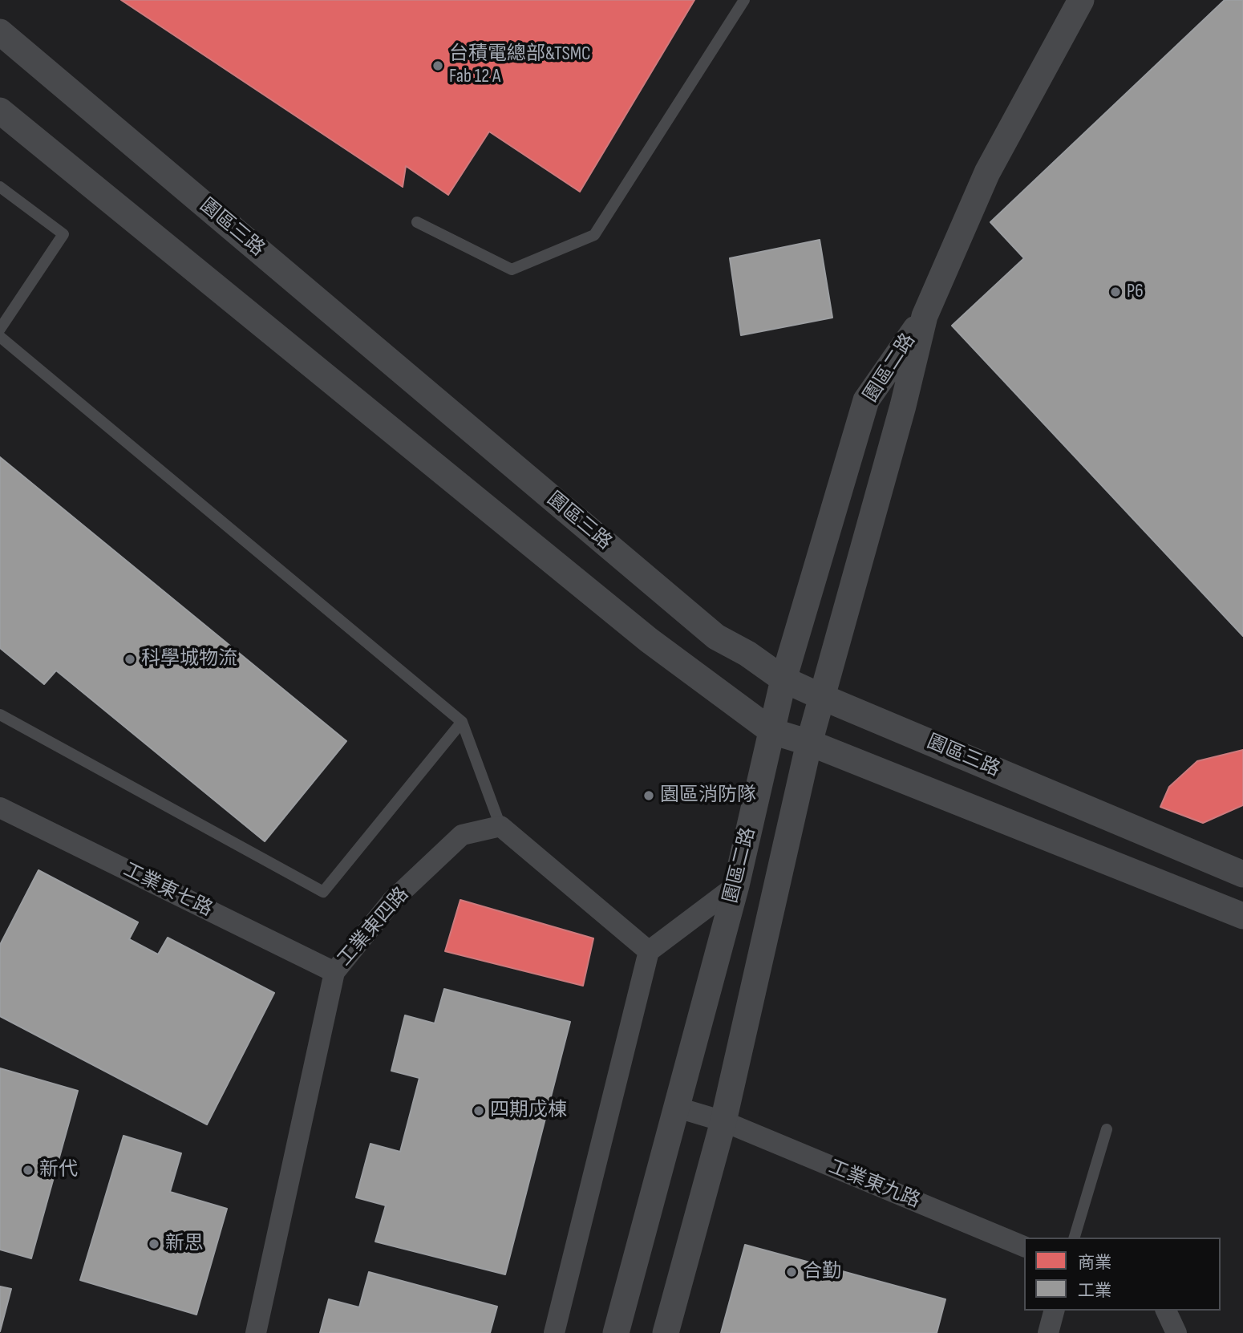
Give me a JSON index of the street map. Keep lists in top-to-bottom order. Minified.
{"streets":{"street":["園區三路","園區二路","工業東七路","工業東四路","工業東九路"]},"crossings":[["園區三路","園區二路"],["園區二路","工業東九路"],["工業東七路","工業東四路"]],"places":["台積電總部&TSMC Fab 12 A","P6","科學城物流","園區消防隊","四期戊棟","新代","新思","合勤"],"legend":["商業","工業"]}
